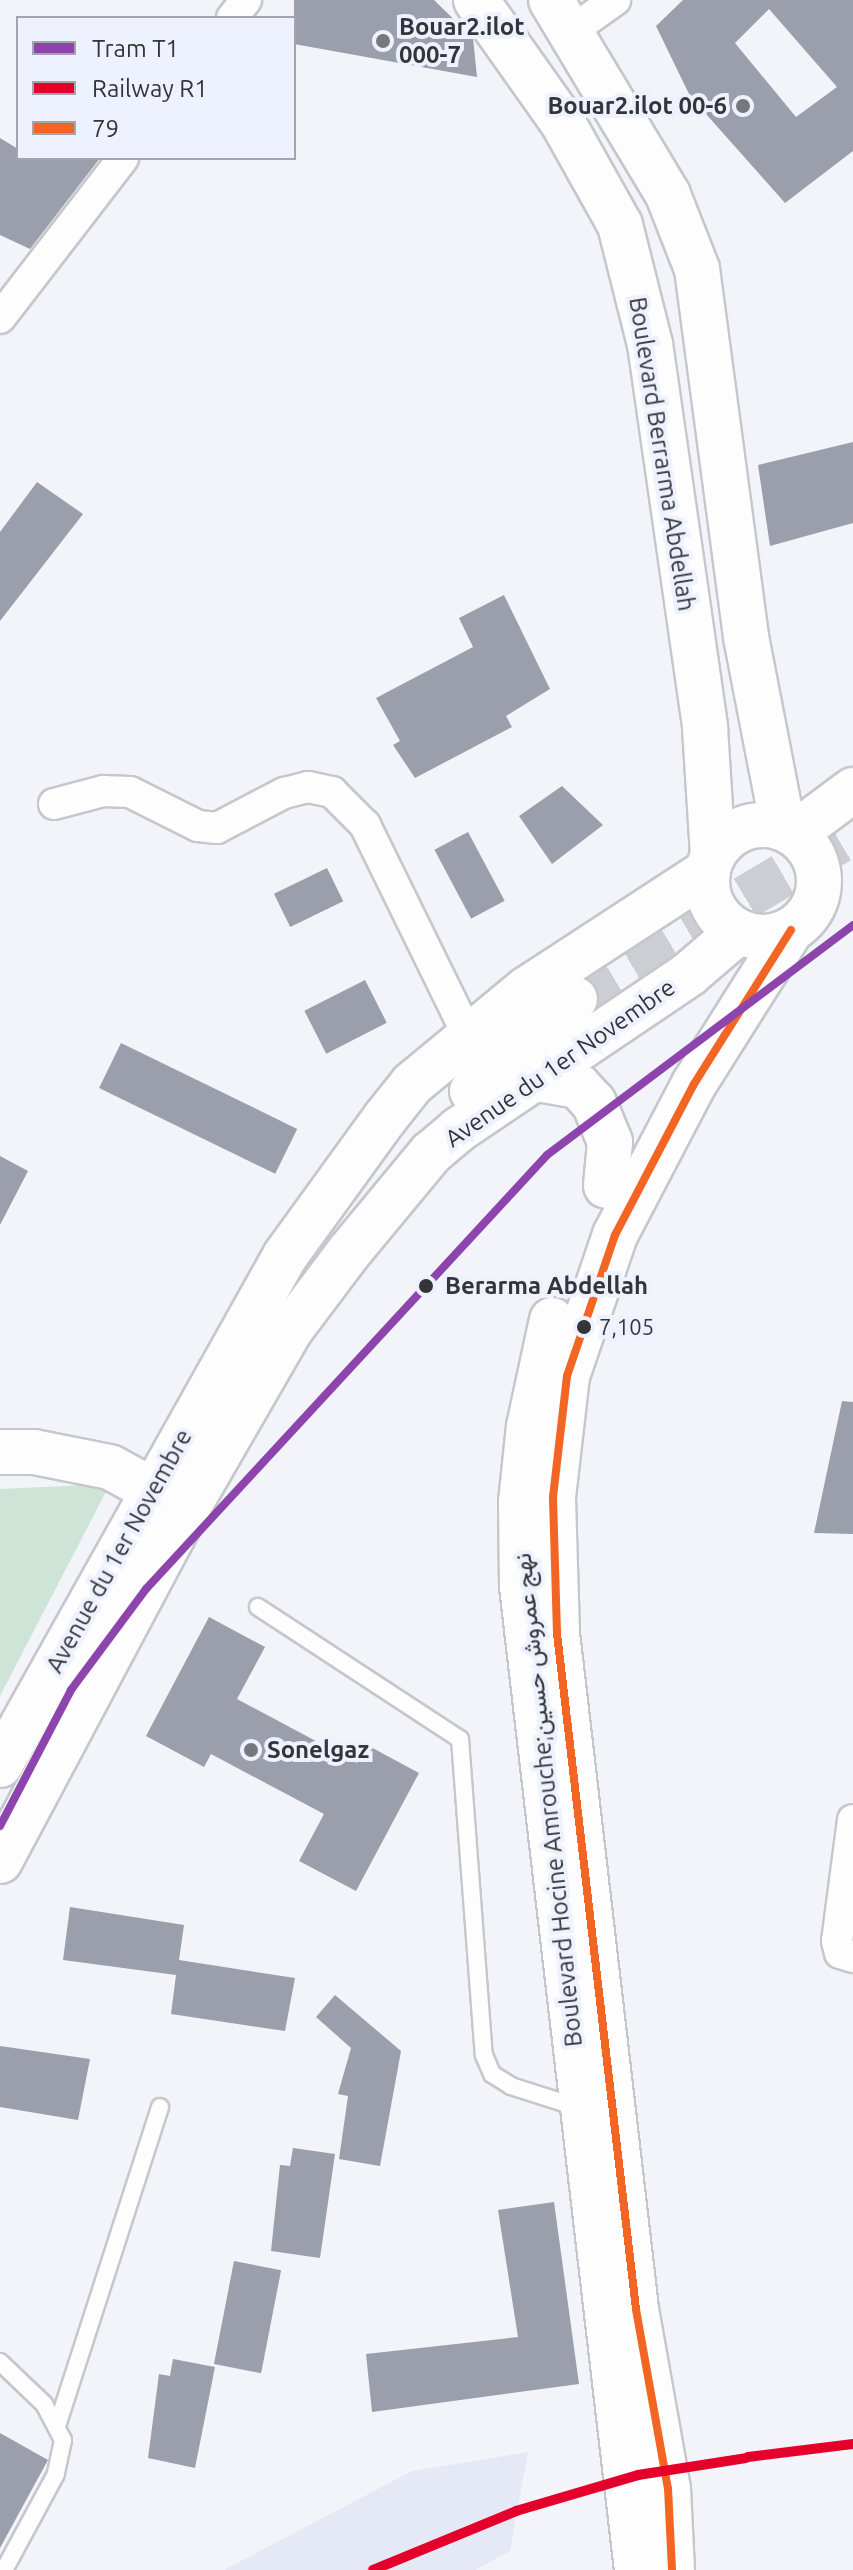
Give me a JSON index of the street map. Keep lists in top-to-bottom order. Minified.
{"streets":{"main road":["Boulevard Berrarma Abdellah","Avenue du 1er Novembre","Boulevard Hocine Amrouche;نهج عمروش حسين"]},"crossings":[["Boulevard Berrarma Abdellah","Avenue du 1er Novembre"],["Boulevard Berrarma Abdellah","Boulevard Hocine Amrouche;نهج عمروش حسين"],["Avenue du 1er Novembre","Boulevard Hocine Amrouche;نهج عمروش حسين"]],"places":["Bouar2.ilot 000-7","Bouar2.ilot 00-6","Berarma Abdellah","7,105","Sonelgaz"],"lines":["tram line T1","transit line 79","rail line R1"],"legend":["Tram T1","Railway R1","79"]}
